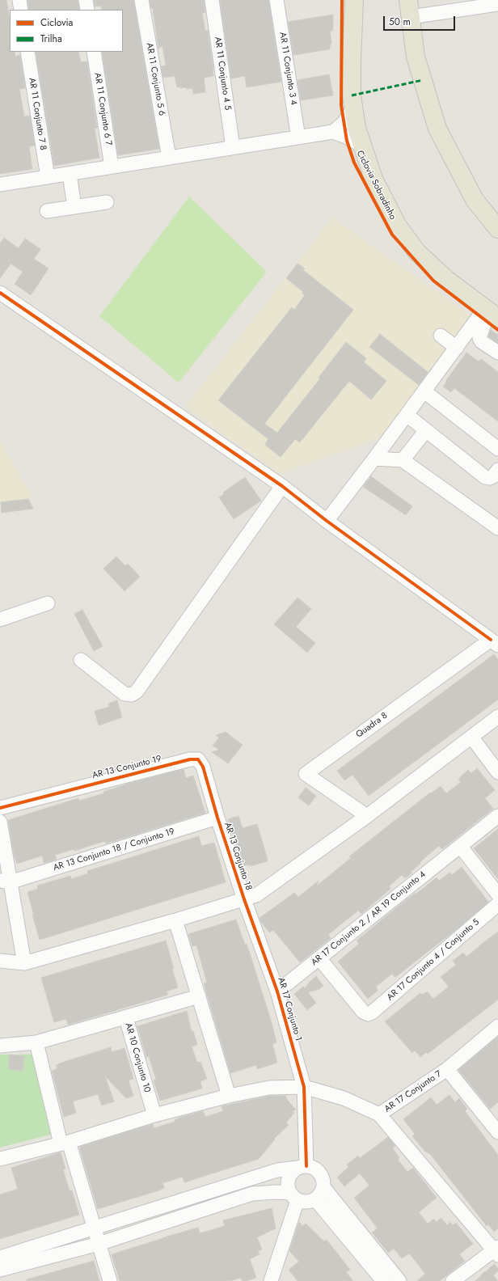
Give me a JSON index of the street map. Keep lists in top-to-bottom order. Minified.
{"streets":{"street":["AR 11 Conjunto 3 4","AR 11 Conjunto 4 5","AR 11 Conjunto 5 6","AR 11 Conjunto 6 7","AR 11 Conjunto 7 8","Quadra 8","AR 13 Conjunto 19","AR 13 Conjunto 18 / Conjunto 19","AR 13 Conjunto 18","AR 17 Conjunto 2 / AR 19 Conjunto 4","AR 17 Conjunto 4 / Conjunto 5","AR 17 Conjunto 1","AR 10 Conjunto 10","AR 17 Conjunto 7"],"cycle path":["Ciclovia Sobradinho"]},"crossings":[["AR 13 Conjunto 19","AR 13 Conjunto 18 / Conjunto 19"],["AR 13 Conjunto 19","AR 13 Conjunto 18"],["AR 13 Conjunto 18 / Conjunto 19","AR 13 Conjunto 18"],["AR 13 Conjunto 18","AR 17 Conjunto 1"],["AR 17 Conjunto 2 / AR 19 Conjunto 4","AR 17 Conjunto 4 / Conjunto 5"],["AR 17 Conjunto 2 / AR 19 Conjunto 4","AR 17 Conjunto 1"]],"legend":["Ciclovia","Trilha"],"scale_bar":"50 m"}
